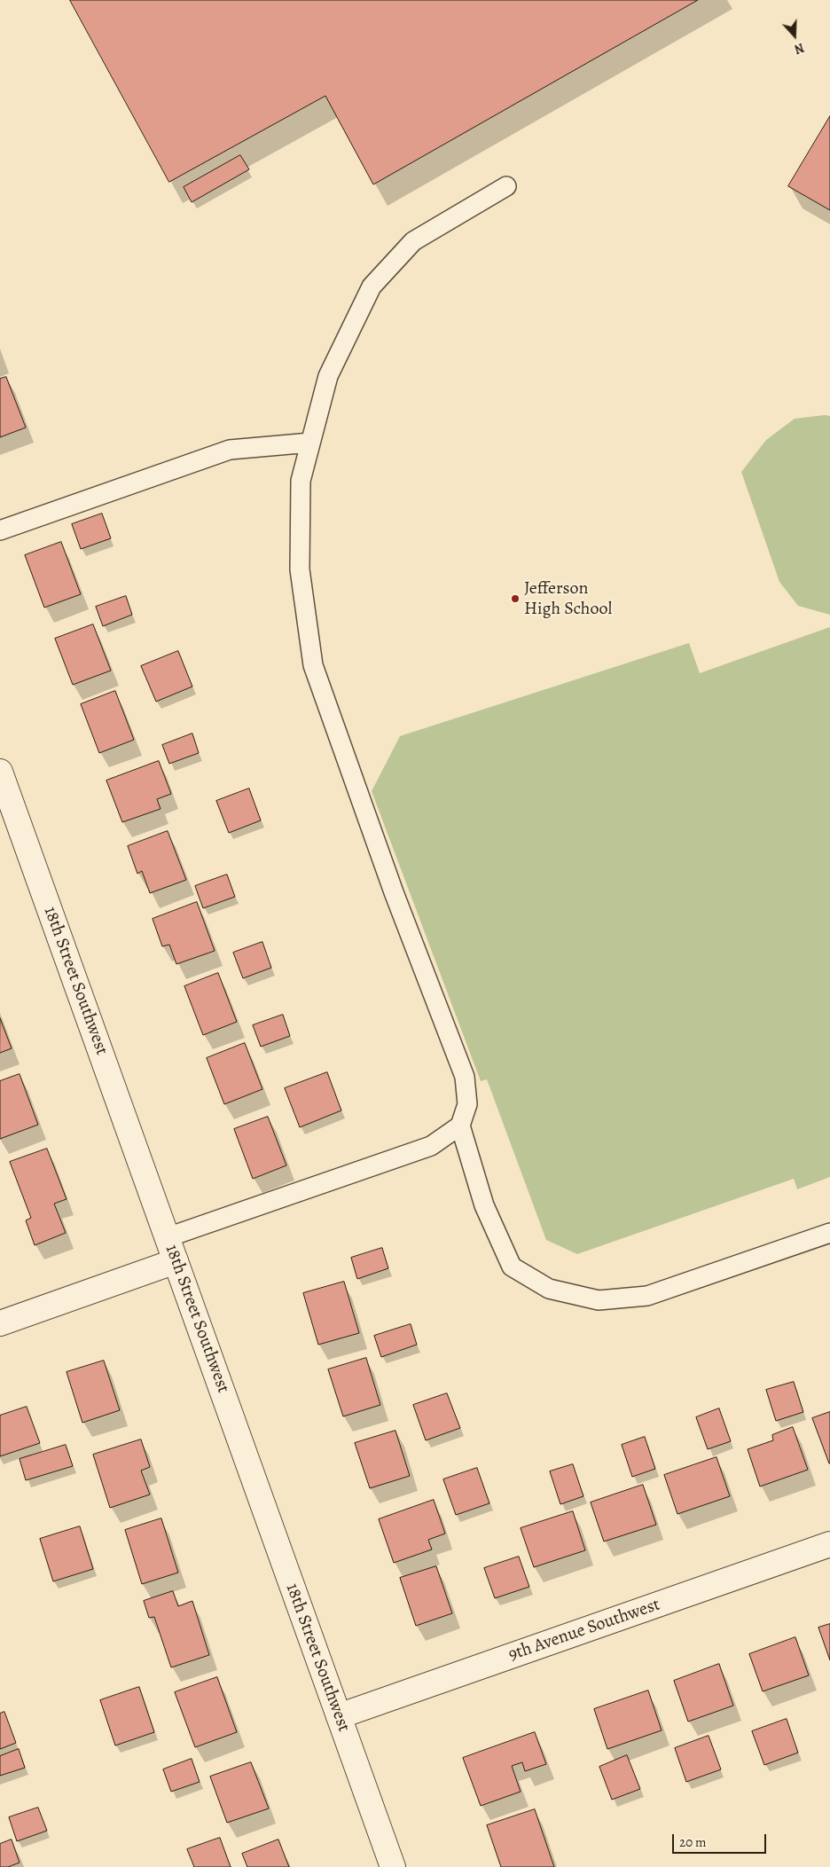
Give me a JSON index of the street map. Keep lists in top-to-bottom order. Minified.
{"streets":{"street":["18th Street Southwest","9th Avenue Southwest"]},"crossings":[["18th Street Southwest","9th Avenue Southwest"]],"places":["Jefferson High School"],"scale_bar":"20 m","north":"bottom"}
